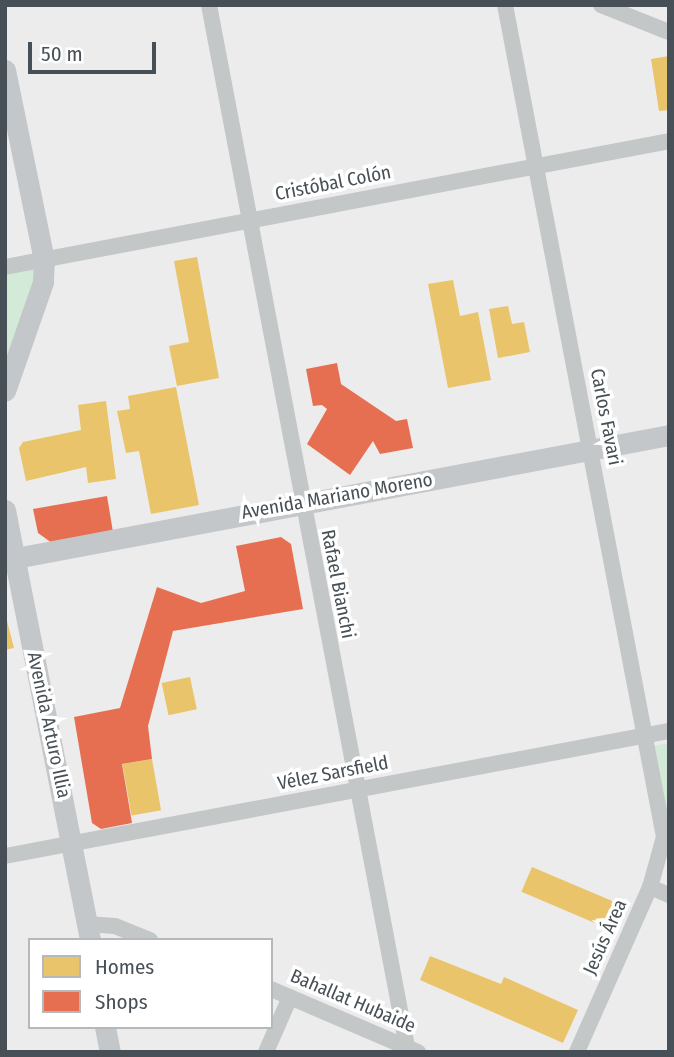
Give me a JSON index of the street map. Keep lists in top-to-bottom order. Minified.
{"streets":{"main road":["Avenida Mariano Moreno","Avenida Arturo Illia"],"street":["Cristóbal Colón","Carlos Favari","Rafael Bianchi","Vélez Sarsfield","Jesús Área","Bahallat Hubaide"]},"crossings":[["Cristóbal Colón","Carlos Favari"],["Cristóbal Colón","Rafael Bianchi"],["Carlos Favari","Avenida Mariano Moreno"],["Carlos Favari","Vélez Sarsfield"],["Carlos Favari","Jesús Área"],["Avenida Mariano Moreno","Rafael Bianchi"],["Avenida Mariano Moreno","Avenida Arturo Illia"],["Rafael Bianchi","Vélez Sarsfield"],["Rafael Bianchi","Bahallat Hubaide"],["Avenida Arturo Illia","Vélez Sarsfield"]],"legend":["Homes","Shops"],"scale_bar":"50 m"}
